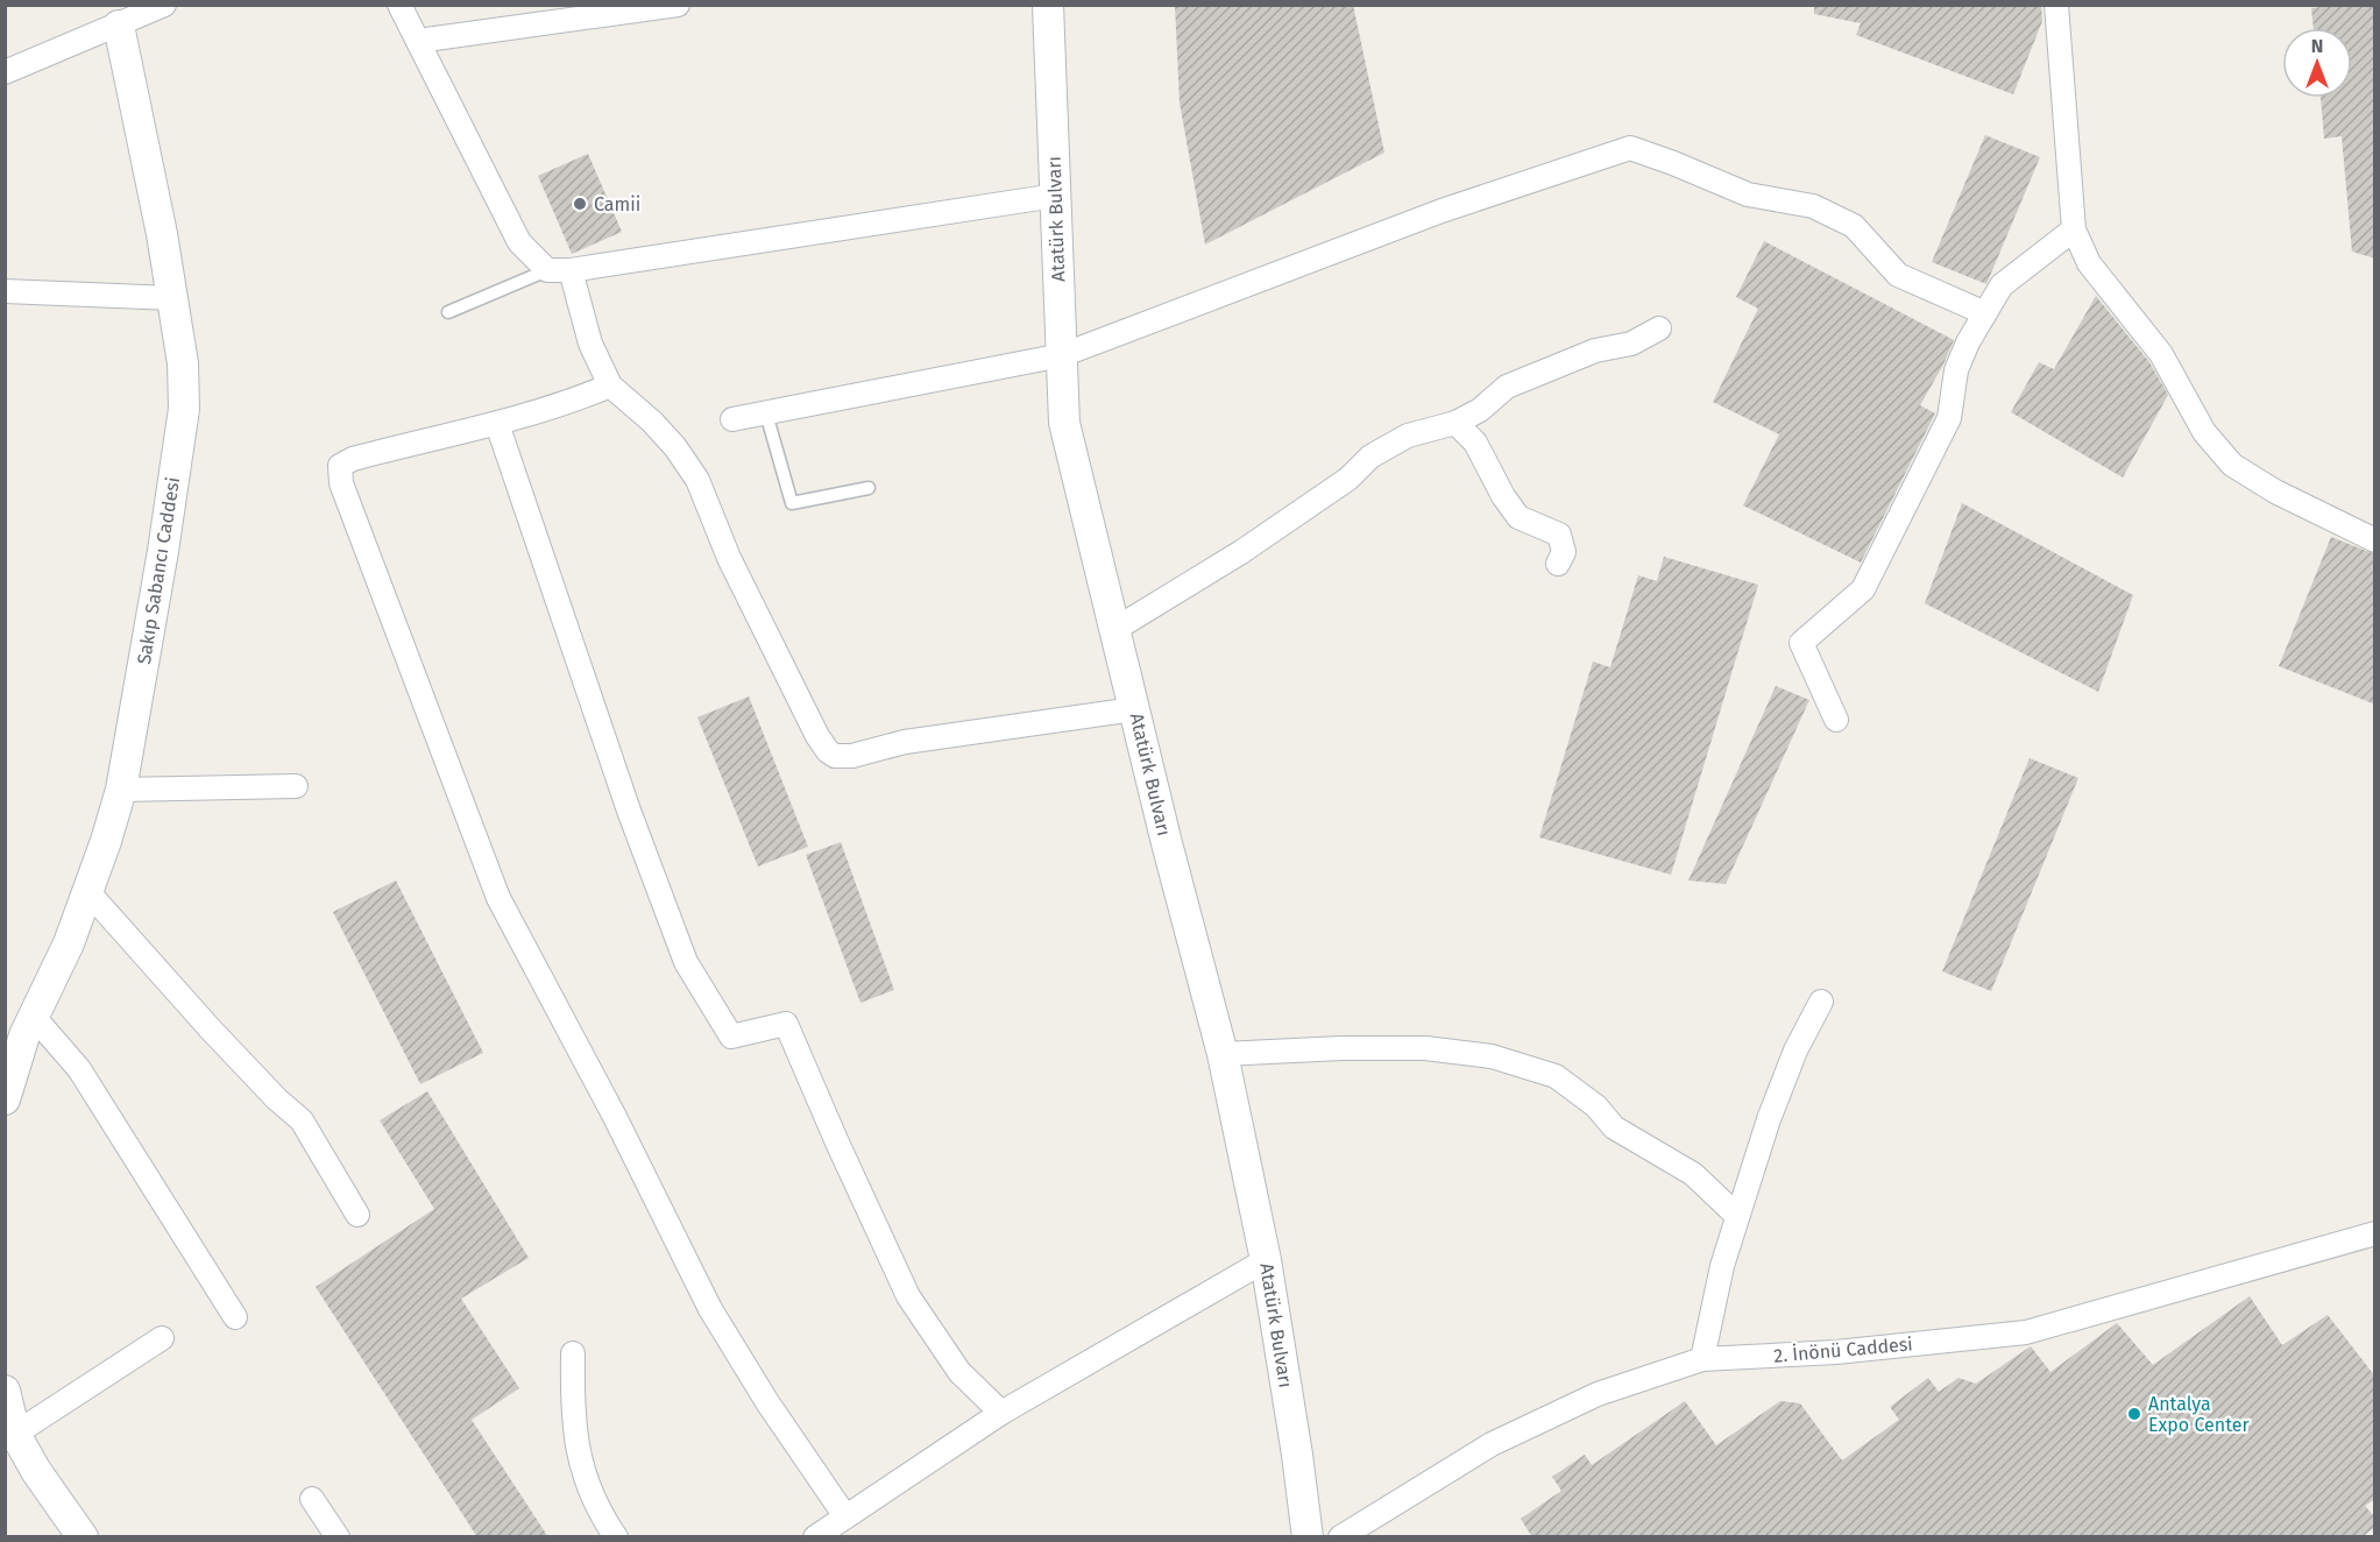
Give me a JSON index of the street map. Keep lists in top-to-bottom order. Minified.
{"streets":{"street":["Atatürk Bulvarı","Sakıp Sabancı Caddesi","2. İnönü Caddesi"]},"places":["Camii","Antalya Expo Center"],"north":"top"}
